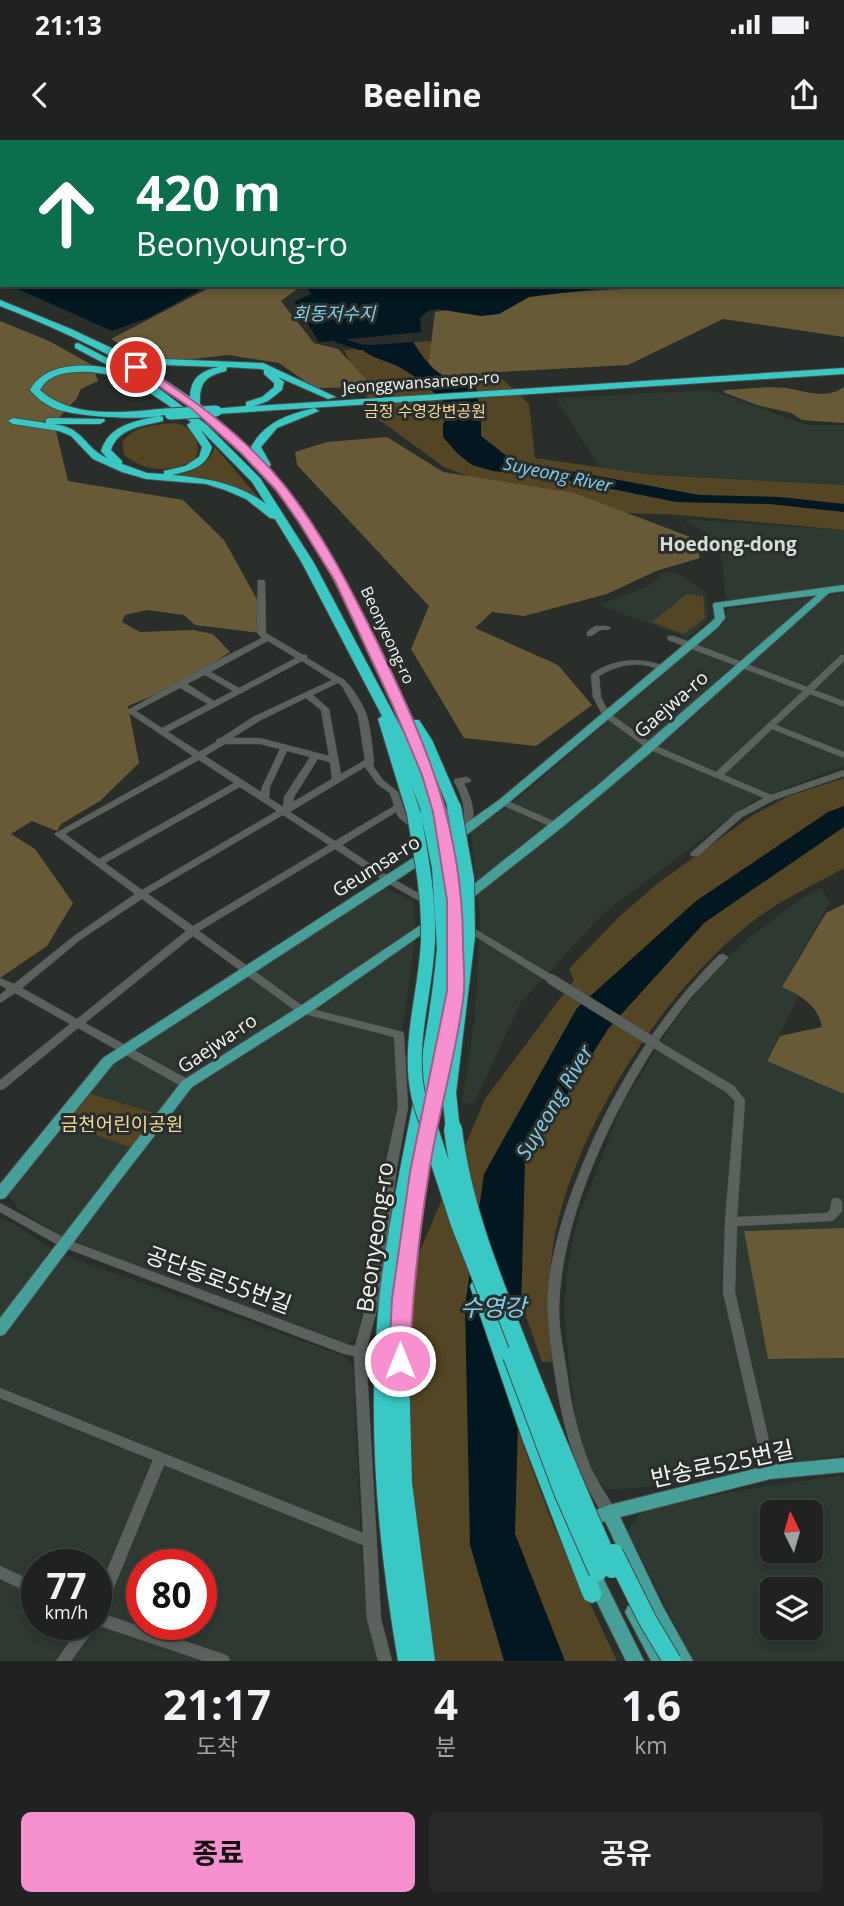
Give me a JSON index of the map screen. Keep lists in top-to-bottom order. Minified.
{"streets":{"highway":["Jeonggwansaneop-ro","Beonyeong-ro"],"main road":["Gaejwa-ro","Geumsa-ro","반송로525번길"],"street":["공단동로55번길"]},"crossings":[["Gaejwa-ro","Geumsa-ro"],["Gaejwa-ro","공단동로55번길"]],"districts":["Hoedong-dong"],"water":["회동저수지","Suyeong River","수영강"],"parks":["금정 수영강변공원","금천어린이공원"],"north":"top","page":{"status":"21:13","header":"Beeline","turn":["420 m","Beonyoung-ro"],"speed":"77 km/h","limit":"80","eta":["21:17","도착","4","분","1.6","km"],"buttons":["종료","공유"]}}
